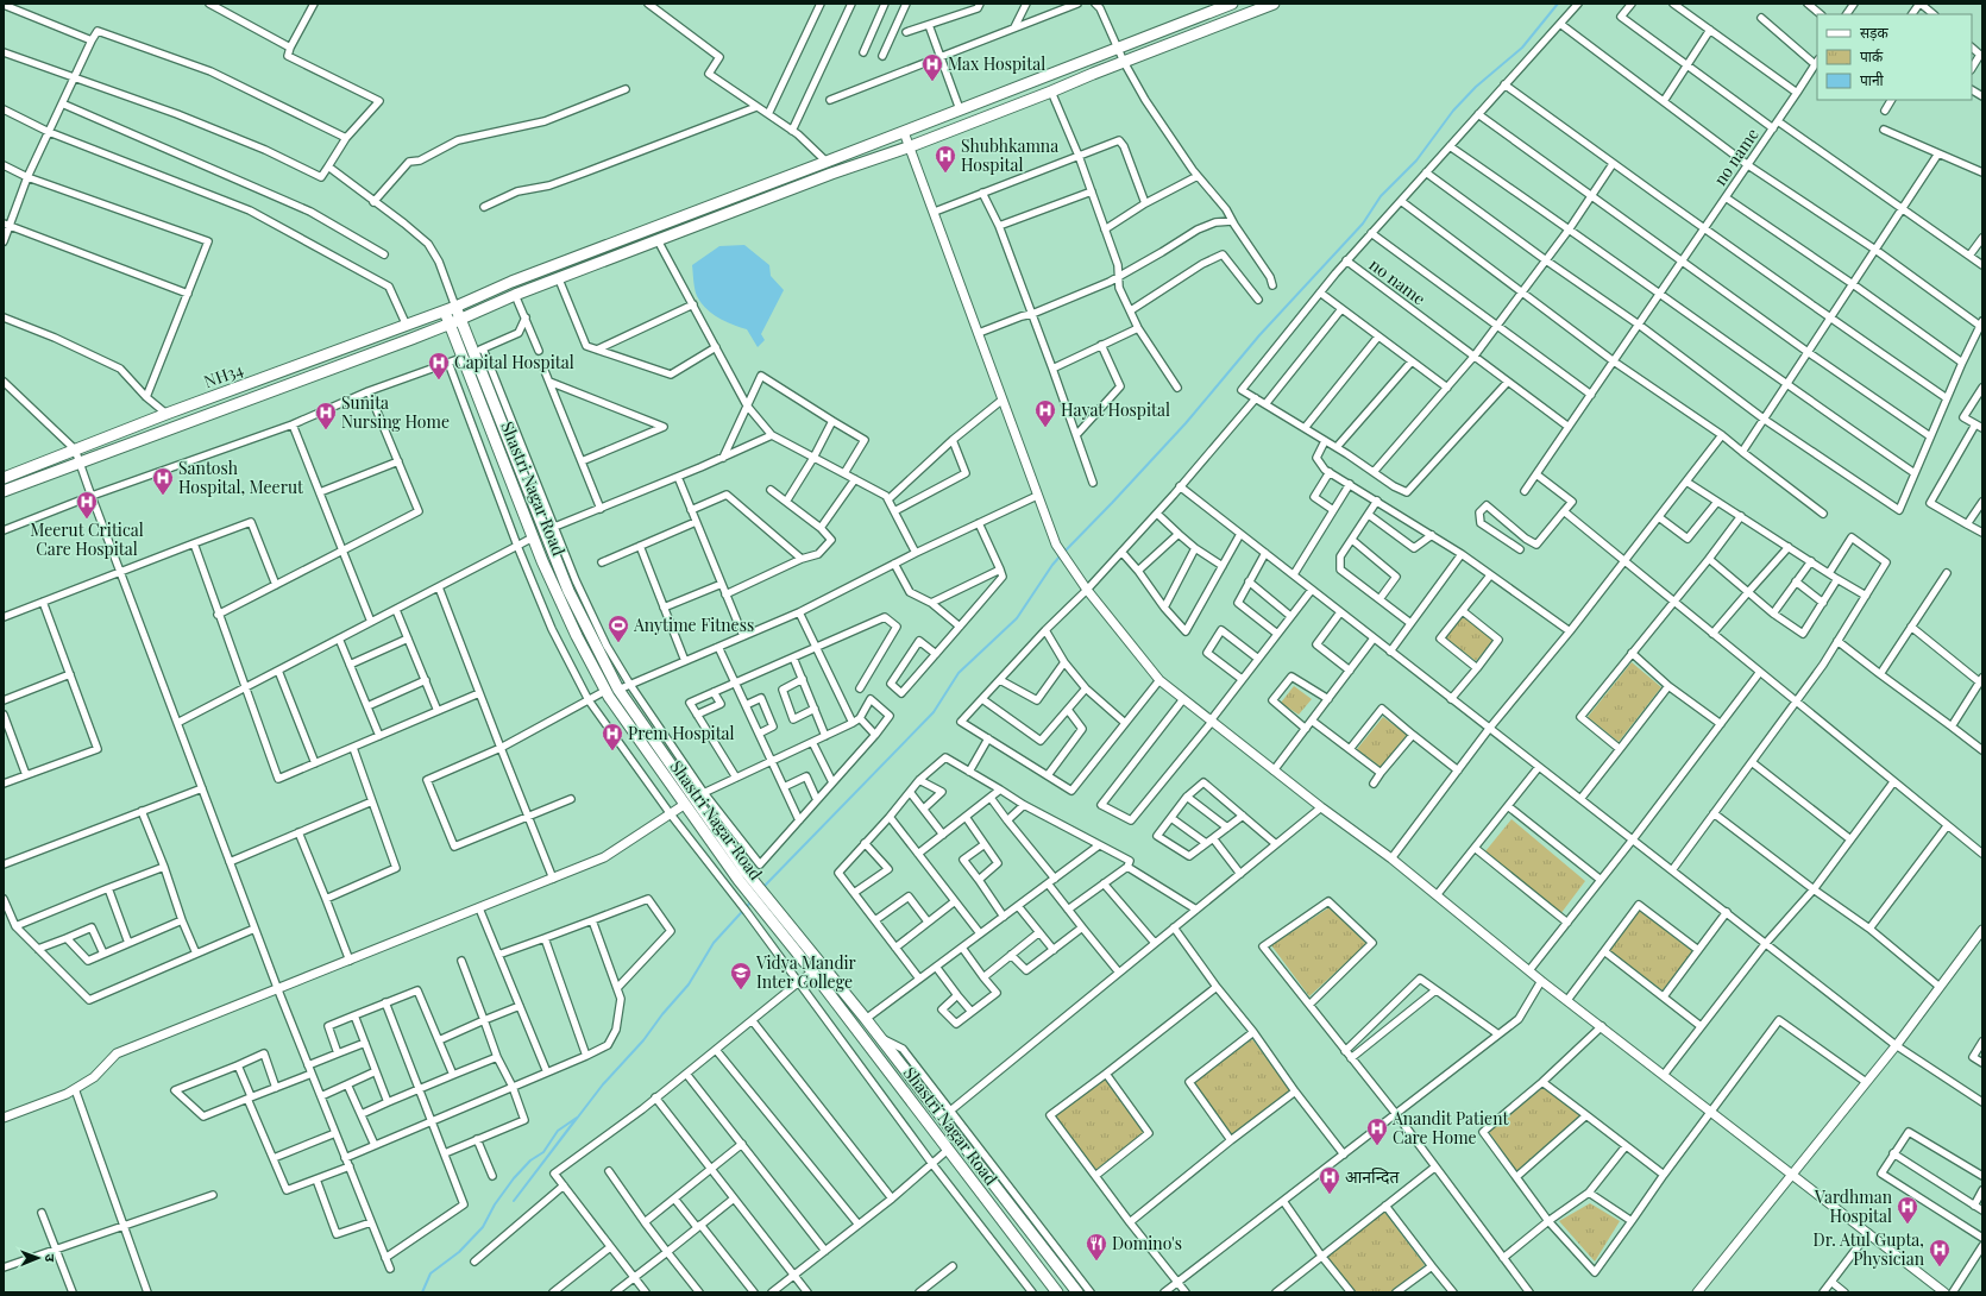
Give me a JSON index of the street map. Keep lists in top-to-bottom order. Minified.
{"streets":{"main road":["NH34","Shastri Nagar Road"],"street":["no name"]},"crossings":[["NH34","Shastri Nagar Road"]],"places":{"hospital":["Max Hospital","Shubhkamna Hospital","Capital Hospital","Hayat Hospital","Sunita Nursing Home","Santosh Hospital, Meerut","Meerut Critical Care Hospital","Prem Hospital","Anandit Patient Care Home","आनन्दित","Vardhman Hospital","Dr. Atul Gupta, Physician"],"sports":["Anytime Fitness"],"school or university":["Vidya Mandir Inter College"],"restaurant":["Domino's"]},"legend":["सड़क","पार्क","पानी"],"north":"right"}
